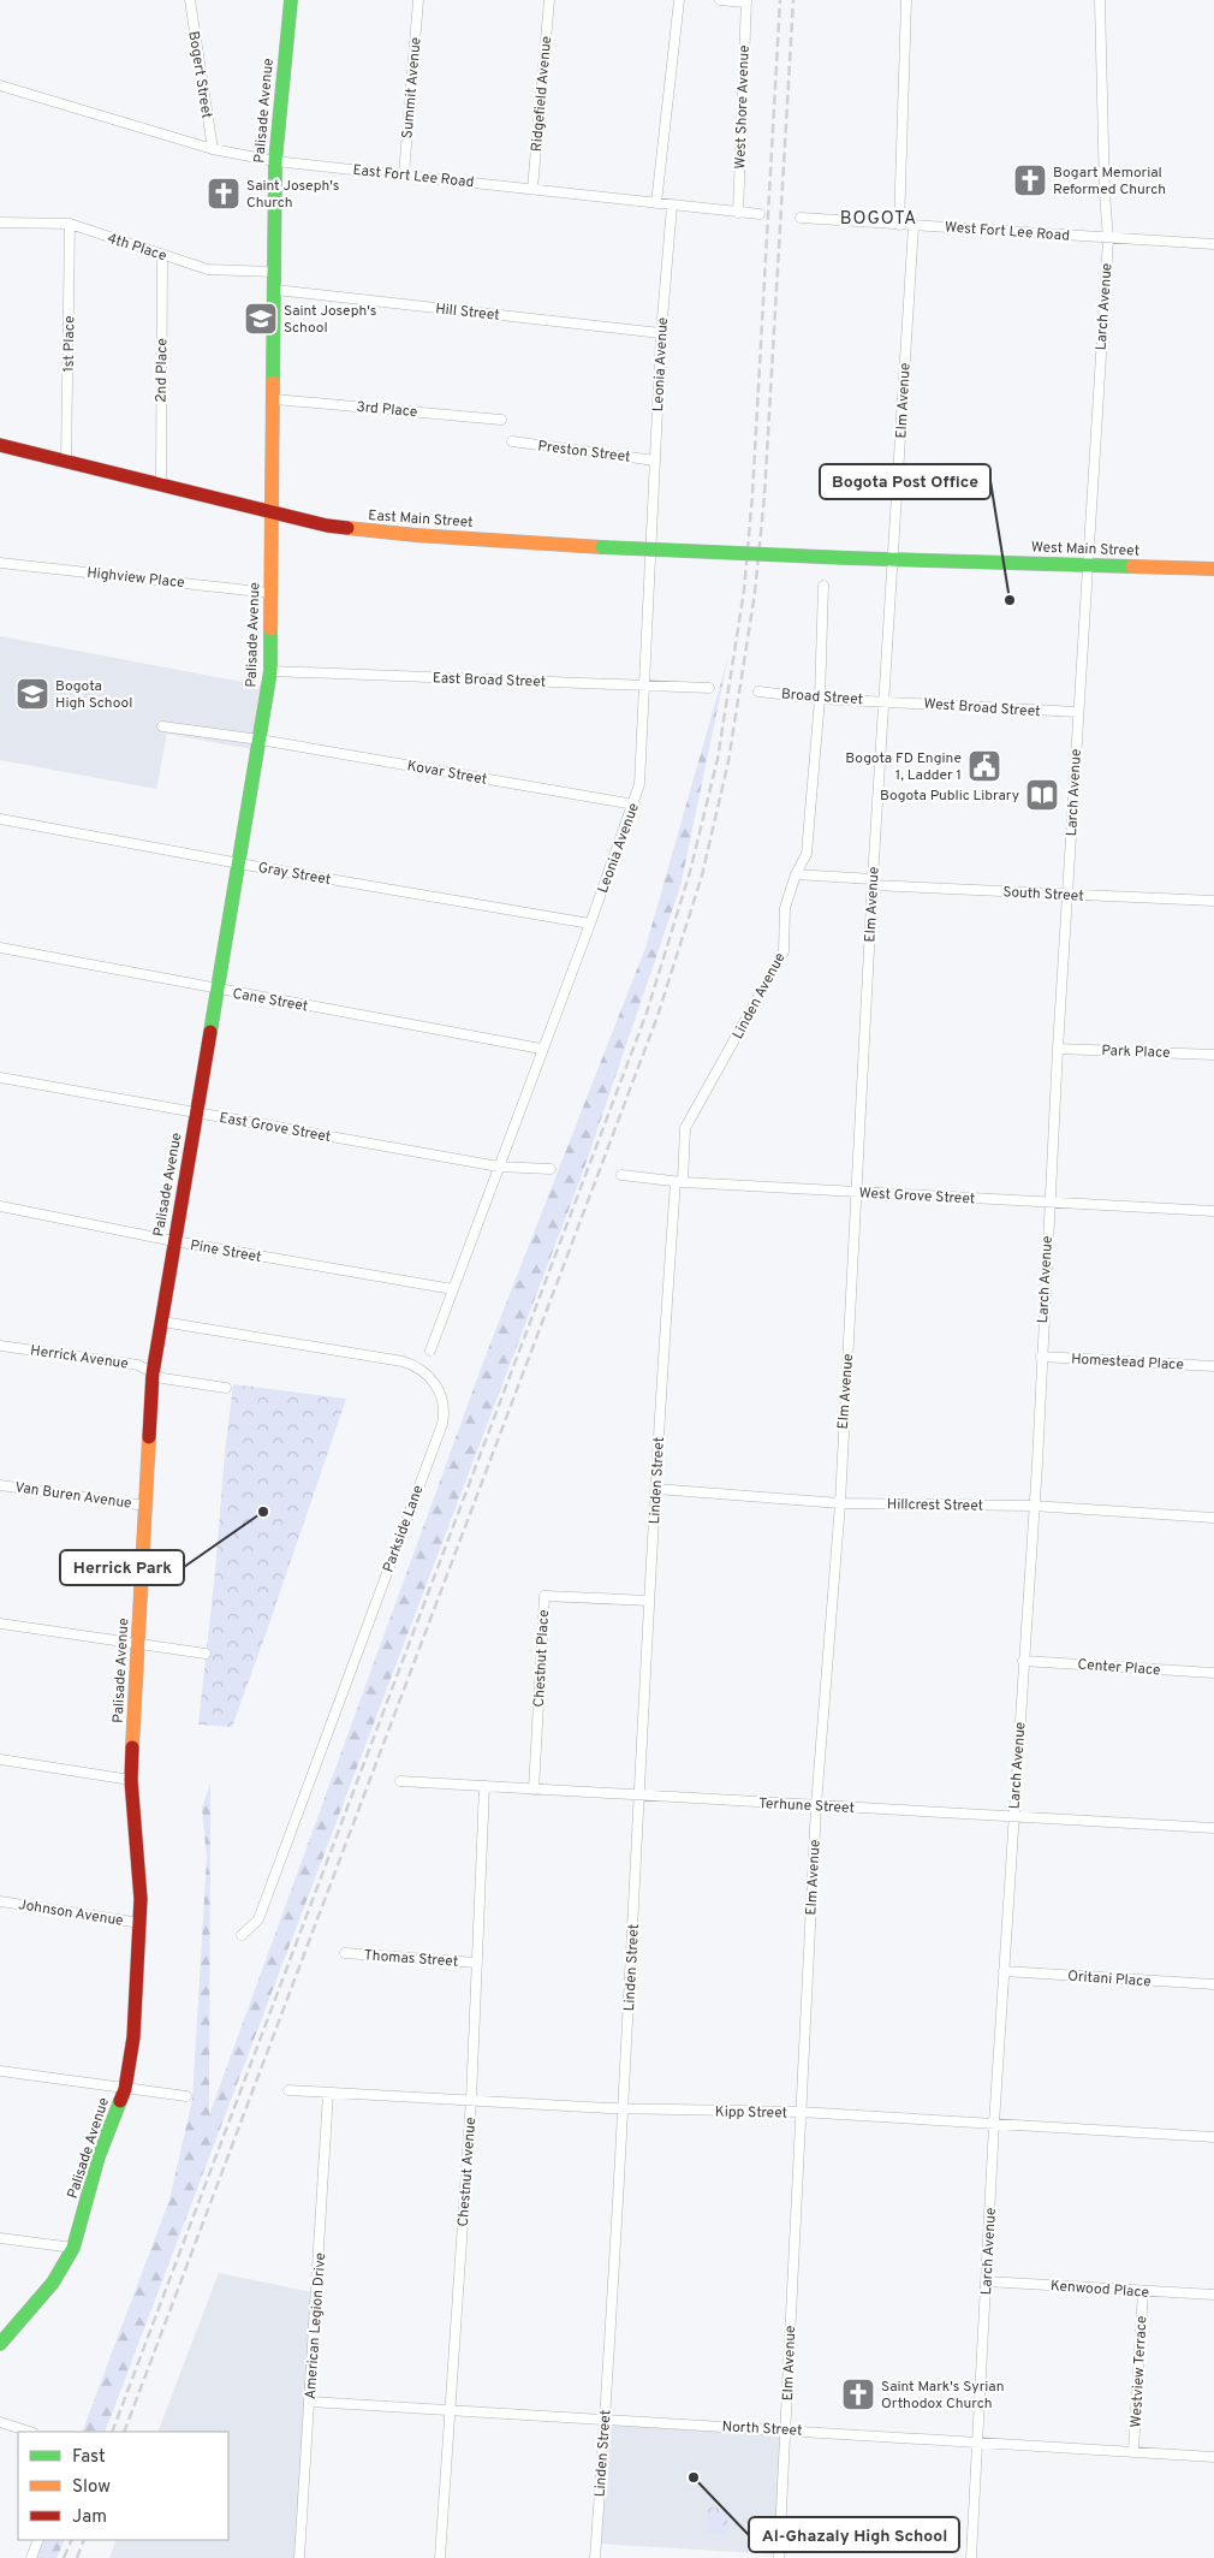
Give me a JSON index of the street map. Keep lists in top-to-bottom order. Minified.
{"streets":{"street":["Bogert Street","Summit Avenue","Ridgefield Avenue","West Shore Avenue","Palisade Avenue","East Fort Lee Road","West Fort Lee Road","4th Place","Larch Avenue","Hill Street","1st Place","Leonia Avenue","2nd Place","Elm Avenue","3rd Place","Preston Street","East Main Street","West Main Street","Highview Place","East Broad Street","Broad Street","West Broad Street","Kovar Street","Gray Street","South Street","Linden Avenue","Cane Street","Park Place","East Grove Street","West Grove Street","Pine Street","Herrick Avenue","Homestead Place","Linden Street","Van Buren Avenue","Hillcrest Street","Parkside Lane","Chestnut Place","Center Place","Terhune Street","Johnson Avenue","Thomas Street","Oritani Place","Kipp Street","Chestnut Avenue","Kenwood Place","American Legion Drive","Westview Terrace","North Street"]},"crossings":[["Bogert Street","East Fort Lee Road"],["Summit Avenue","East Fort Lee Road"],["Ridgefield Avenue","East Fort Lee Road"],["Palisade Avenue","East Fort Lee Road"],["Palisade Avenue","4th Place"],["Palisade Avenue","Hill Street"],["Palisade Avenue","3rd Place"],["Palisade Avenue","East Main Street"],["Palisade Avenue","Highview Place"],["Palisade Avenue","East Broad Street"],["Palisade Avenue","Kovar Street"],["Palisade Avenue","Gray Street"],["Palisade Avenue","Cane Street"],["Palisade Avenue","East Grove Street"],["Palisade Avenue","Pine Street"],["Palisade Avenue","Herrick Avenue"],["Palisade Avenue","Van Buren Avenue"],["Palisade Avenue","Parkside Lane"],["Palisade Avenue","Johnson Avenue"],["East Fort Lee Road","Leonia Avenue"],["West Fort Lee Road","Larch Avenue"],["West Fort Lee Road","Elm Avenue"],["4th Place","1st Place"],["4th Place","2nd Place"],["Larch Avenue","West Main Street"],["Larch Avenue","West Broad Street"],["Larch Avenue","South Street"],["Larch Avenue","Park Place"],["Larch Avenue","West Grove Street"],["Larch Avenue","Homestead Place"],["Larch Avenue","Hillcrest Street"],["Larch Avenue","Center Place"],["Larch Avenue","Terhune Street"],["Larch Avenue","Oritani Place"],["Larch Avenue","Kipp Street"],["Larch Avenue","Kenwood Place"],["Larch Avenue","North Street"],["Hill Street","Leonia Avenue"],["1st Place","East Main Street"],["Leonia Avenue","Preston Street"],["Leonia Avenue","East Broad Street"],["Leonia Avenue","Kovar Street"],["Leonia Avenue","Gray Street"],["Leonia Avenue","Cane Street"],["Leonia Avenue","East Grove Street"],["Leonia Avenue","Pine Street"],["2nd Place","East Main Street"],["Elm Avenue","West Main Street"],["Elm Avenue","Broad Street"],["Elm Avenue","West Broad Street"],["Elm Avenue","South Street"],["Elm Avenue","West Grove Street"],["Elm Avenue","Hillcrest Street"],["Elm Avenue","Terhune Street"],["Elm Avenue","Kipp Street"],["Elm Avenue","North Street"],["East Main Street","West Main Street"],["Broad Street","West Broad Street"],["Broad Street","Linden Avenue"],["South Street","Linden Avenue"],["Linden Avenue","West Grove Street"],["Linden Avenue","Linden Street"],["Linden Street","Hillcrest Street"],["Linden Street","Chestnut Place"],["Linden Street","Terhune Street"],["Linden Street","Kipp Street"],["Linden Street","North Street"],["Chestnut Place","Terhune Street"],["Terhune Street","Chestnut Avenue"],["Thomas Street","Chestnut Avenue"],["Kipp Street","Chestnut Avenue"],["Kipp Street","American Legion Drive"],["Chestnut Avenue","North Street"],["Kenwood Place","Westview Terrace"],["American Legion Drive","North Street"],["Westview Terrace","North Street"]],"districts":["BOGOTA"],"places":{"church":["Bogart Memorial Reformed Church","Saint Joseph's Church","Saint Mark's Syrian Orthodox Church"],"school or university":["Saint Joseph's School","Bogota High School"],"other":["Bogota Post Office","Herrick Park","Al-Ghazaly High School"],"public building":["Bogota FD Engine 1, Ladder 1"],"library":["Bogota Public Library"]},"legend":["Fast","Slow","Jam"]}
